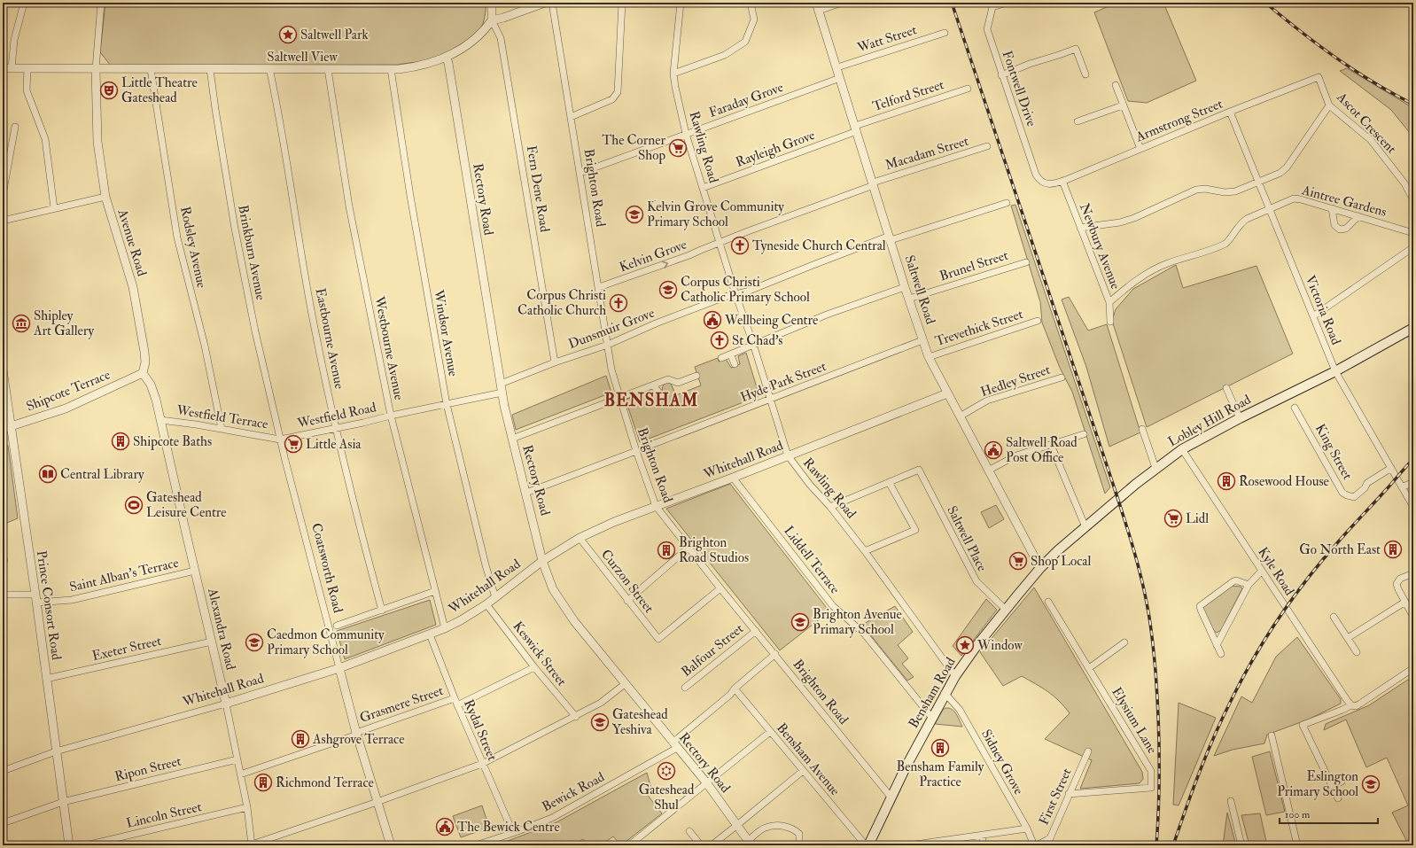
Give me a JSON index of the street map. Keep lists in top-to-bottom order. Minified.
{"streets":{"main road":["Lobley Hill Road","Bensham Road"],"street":["Watt Street","Saltwell View","Fontwell Drive","Telford Street","Faraday Grove","Armstrong Street","Ascot Crescent","Rawling Road","Rayleigh Grove","Macadam Street","Brighton Road","Fern Dene Road","Rectory Road","Aintree Gardens","Avenue Road","Newbury Avenue","Rodsley Avenue","Brinkburn Avenue","Kelvin Grove","Brunel Street","Saltwell Road","Victoria Road","Trevethick Street","Dunsmuir Grove","Windsor Avenue","Eastbourne Avenue","Westbourne Avenue","Hedley Street","Hyde Park Street","Shipcote Terrace","Westfield Road","Westfield Terrace","King Street","Whitehall Road","Saltwell Place","Liddell Terrace","Coatsworth Road","Kyle Road","Saint Alban's Terrace","Curzon Street","Prince Consort Road","Alexandra Road","Exeter Street","Balfour Street","Keswick Street","Grasmere Street","Elysium Lane","Rydal Street","Bensham Avenue","Sidney Grove","Ripon Street","Bewick Road","First Street","Lincoln Street"]},"crossings":[["Watt Street","Saltwell Road"],["Saltwell View","Fern Dene Road"],["Saltwell View","Rectory Road"],["Saltwell View","Avenue Road"],["Saltwell View","Rodsley Avenue"],["Saltwell View","Brinkburn Avenue"],["Saltwell View","Windsor Avenue"],["Saltwell View","Eastbourne Avenue"],["Saltwell View","Westbourne Avenue"],["Fontwell Drive","Armstrong Street"],["Telford Street","Rayleigh Grove"],["Telford Street","Saltwell Road"],["Faraday Grove","Rawling Road"],["Faraday Grove","Brighton Road"],["Faraday Grove","Saltwell Road"],["Armstrong Street","Ascot Crescent"],["Armstrong Street","Newbury Avenue"],["Armstrong Street","Victoria Road"],["Rawling Road","Rayleigh Grove"],["Rawling Road","Kelvin Grove"],["Rawling Road","Dunsmuir Grove"],["Rawling Road","Hyde Park Street"],["Rawling Road","Whitehall Road"],["Rawling Road","Bensham Road"],["Rayleigh Grove","Saltwell Road"],["Macadam Street","Kelvin Grove"],["Macadam Street","Saltwell Road"],["Brighton Road","Kelvin Grove"],["Brighton Road","Dunsmuir Grove"],["Brighton Road","Whitehall Road"],["Brighton Road","Curzon Street"],["Brighton Road","Balfour Street"],["Brighton Road","Bensham Road"],["Brighton Road","Bewick Road"],["Fern Dene Road","Dunsmuir Grove"],["Rectory Road","Dunsmuir Grove"],["Rectory Road","Westfield Road"],["Rectory Road","Whitehall Road"],["Rectory Road","Bewick Road"],["Aintree Gardens","Newbury Avenue"],["Aintree Gardens","Victoria Road"],["Avenue Road","Shipcote Terrace"],["Rodsley Avenue","Westfield Terrace"],["Brinkburn Avenue","Westfield Road"],["Brinkburn Avenue","Westfield Terrace"],["Brinkburn Avenue","Coatsworth Road"],["Kelvin Grove","Saltwell Road"],["Brunel Street","Saltwell Road"],["Saltwell Road","Trevethick Street"],["Saltwell Road","Dunsmuir Grove"],["Saltwell Road","Hedley Street"],["Saltwell Road","Hyde Park Street"],["Saltwell Road","Lobley Hill Road"],["Saltwell Road","Whitehall Road"],["Saltwell Road","Bensham Road"],["Victoria Road","Lobley Hill Road"],["Victoria Road","King Street"],["Windsor Avenue","Westfield Road"],["Windsor Avenue","Whitehall Road"],["Eastbourne Avenue","Westfield Road"],["Westbourne Avenue","Westfield Road"],["Westbourne Avenue","Whitehall Road"],["Shipcote Terrace","Prince Consort Road"],["Westfield Road","Westfield Terrace"],["Westfield Road","Coatsworth Road"],["Westfield Terrace","Coatsworth Road"],["Westfield Terrace","Alexandra Road"],["Lobley Hill Road","Kyle Road"],["Lobley Hill Road","Bensham Road"],["Whitehall Road","Liddell Terrace"],["Whitehall Road","Coatsworth Road"],["Whitehall Road","Curzon Street"],["Whitehall Road","Prince Consort Road"],["Whitehall Road","Alexandra Road"],["Whitehall Road","Keswick Street"],["Whitehall Road","Rydal Street"],["Saltwell Place","Bensham Road"],["Liddell Terrace","Bensham Road"],["Coatsworth Road","Grasmere Street"],["Saint Alban's Terrace","Prince Consort Road"],["Saint Alban's Terrace","Alexandra Road"],["Prince Consort Road","Exeter Street"],["Prince Consort Road","Ripon Street"],["Alexandra Road","Exeter Street"],["Alexandra Road","Grasmere Street"],["Alexandra Road","Ripon Street"],["Alexandra Road","Lincoln Street"],["Bensham Road","Sidney Grove"],["Grasmere Street","Rydal Street"],["Elysium Lane","First Street"],["Rydal Street","Bewick Road"],["Bensham Avenue","Bewick Road"],["Sidney Grove","First Street"]],"one_way":["Kelvin Grove"],"districts":["BENSHAM"],"places":{"place":["Saltwell Park","Window"],"theatre":["Little Theatre Gateshead"],"supermarket":["The Corner Shop","Little Asia","Lidl","Shop Local"],"school or university":["Kelvin Grove Community Primary School","Corpus Christi Catholic Primary School","Brighton Avenue Primary School","Caedmon Community Primary School","Gateshead Yeshiva","Eslington Primary School"],"church":["Tyneside Church Central","Corpus Christi Catholic Church","St Chad's"],"public building":["Wellbeing Centre","Saltwell Road Post Office","The Bewick Centre"],"museum":["Shipley Art Gallery"],"building":["Shipcote Baths","Rosewood House","Go North East","Brighton Road Studios","Ashgrove Terrace","Bensham Family Practice","Richmond Terrace"],"library":["Central Library"],"sports":["Gateshead Leisure Centre"],"synagogue":["Gateshead Shul"]},"scale_bar":"100 m"}
